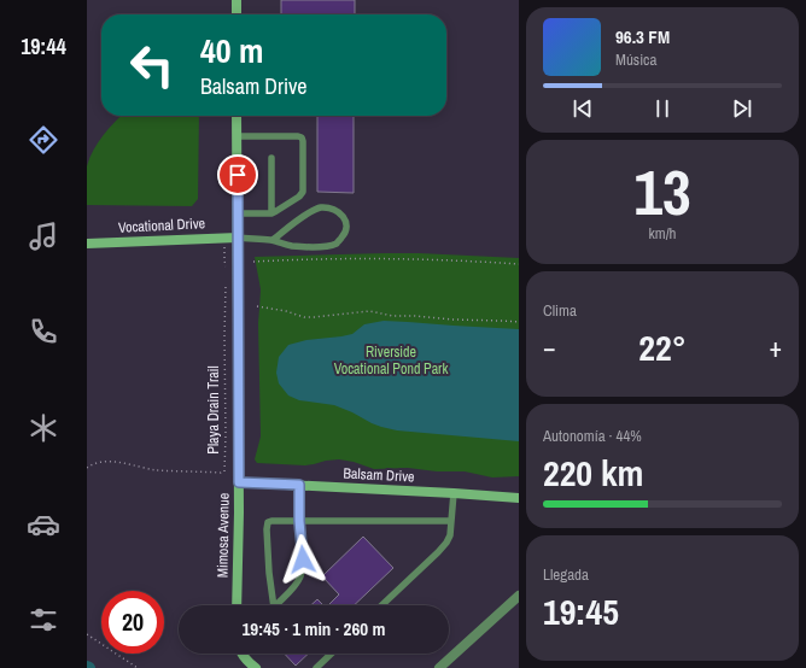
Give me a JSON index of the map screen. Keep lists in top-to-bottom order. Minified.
{"streets":{"street":["Vocational Drive","Balsam Drive","Mimosa Avenue"],"path":["Playa Drain Trail"]},"crossings":[["Vocational Drive","Mimosa Avenue"],["Balsam Drive","Mimosa Avenue"]],"parks":["Riverside Vocational Pond Park"],"page":{"tabs":"19:44","turn":["40 m","Balsam Drive"],"song":["96.3 FM","Música"],"tile":[["13","km/h"],"Clima",["Autonomía · 44%","220 km"],["Llegada","19:45"]],"heat":["−","22°","+"],"limit":"20","trip":"19:45 · 1 min · 260 m"}}
